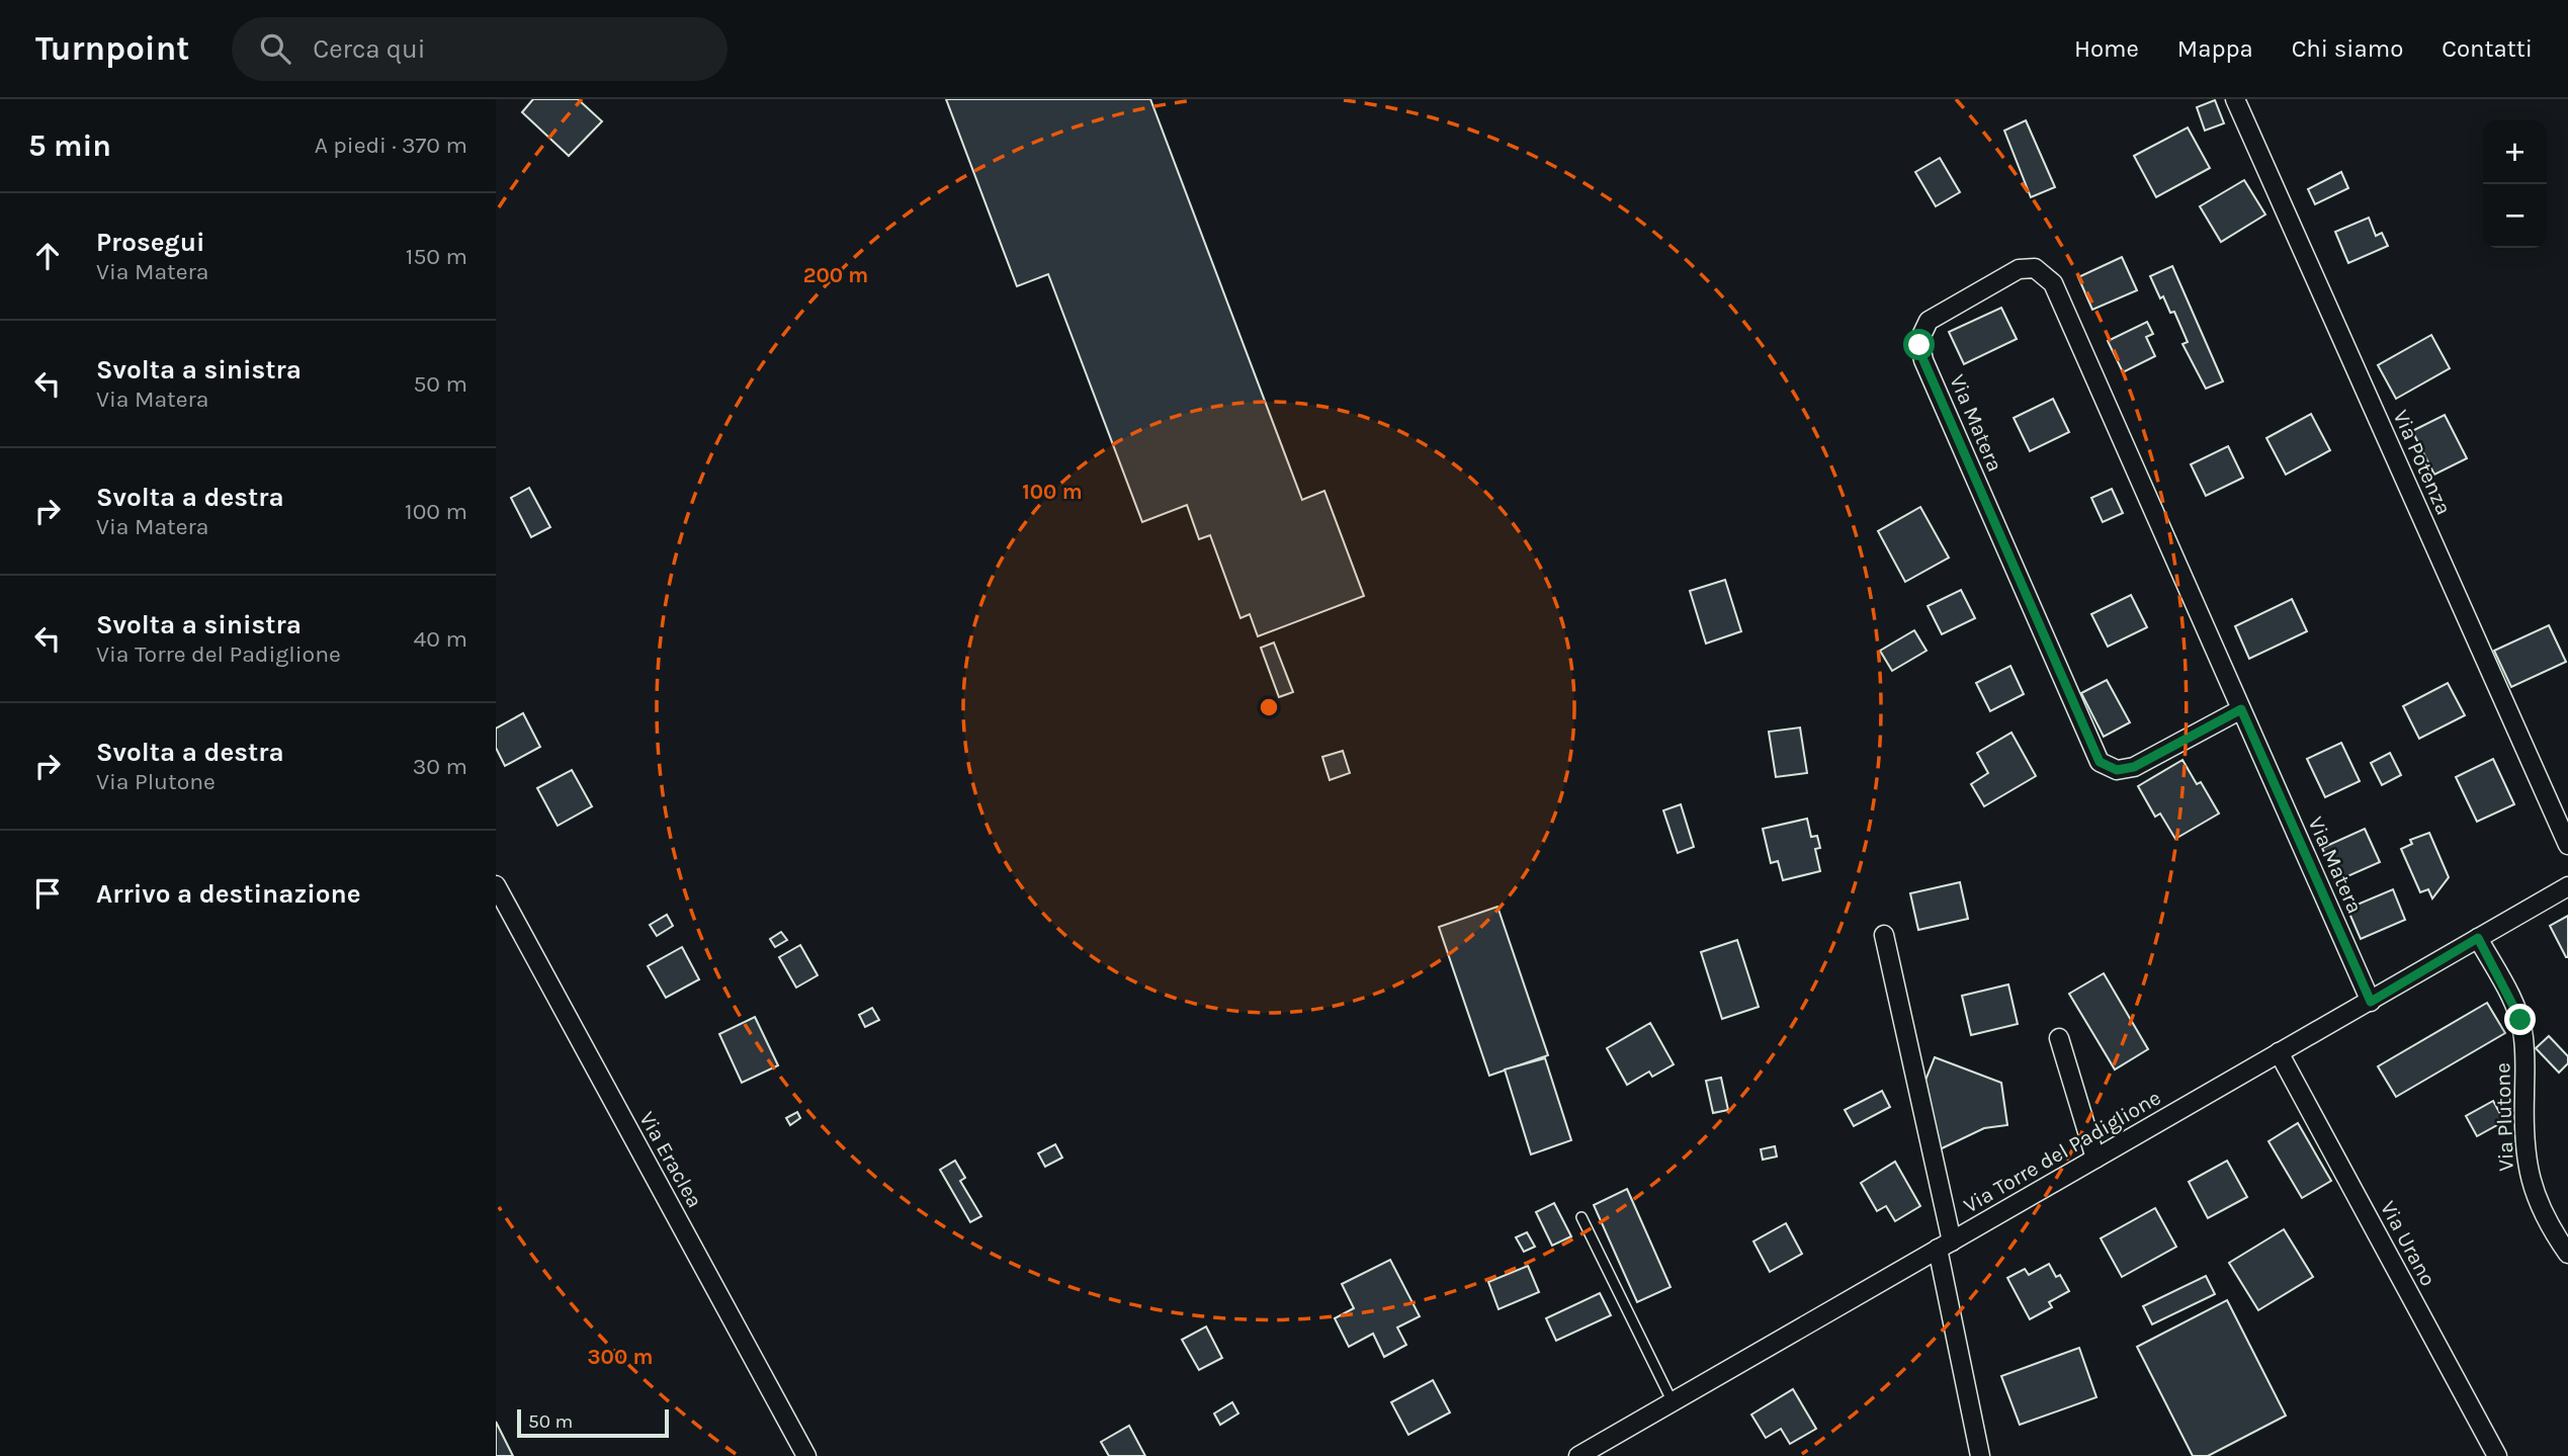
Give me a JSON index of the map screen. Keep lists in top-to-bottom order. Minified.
{"streets":{"street":["Via Matera","Via Potenza","Via Plutone","Via Torre del Padiglione","Via Eraclea","Via Urano"]},"crossings":[["Via Matera","Via Torre del Padiglione"],["Via Plutone","Via Torre del Padiglione"],["Via Torre del Padiglione","Via Urano"]],"scale_bar":"50 m","page":{"header":"Turnpoint","search":"Cerca qui","nav":["Home","Mappa","Chi siamo","Contatti"],"heading":["5 min","A piedi · 370 m"],"map_buttons":["+","−"],"list":[["Prosegui","Via Matera","150 m"],["Svolta a sinistra","Via Matera","50 m"],["Svolta a destra","Via Matera","100 m"],["Svolta a sinistra","Via Torre del Padiglione","40 m"],["Svolta a destra","Via Plutone","30 m"],"Arrivo a destinazione"],"scale":"50 m"},"rings":["200 m","100 m","300 m"]}
